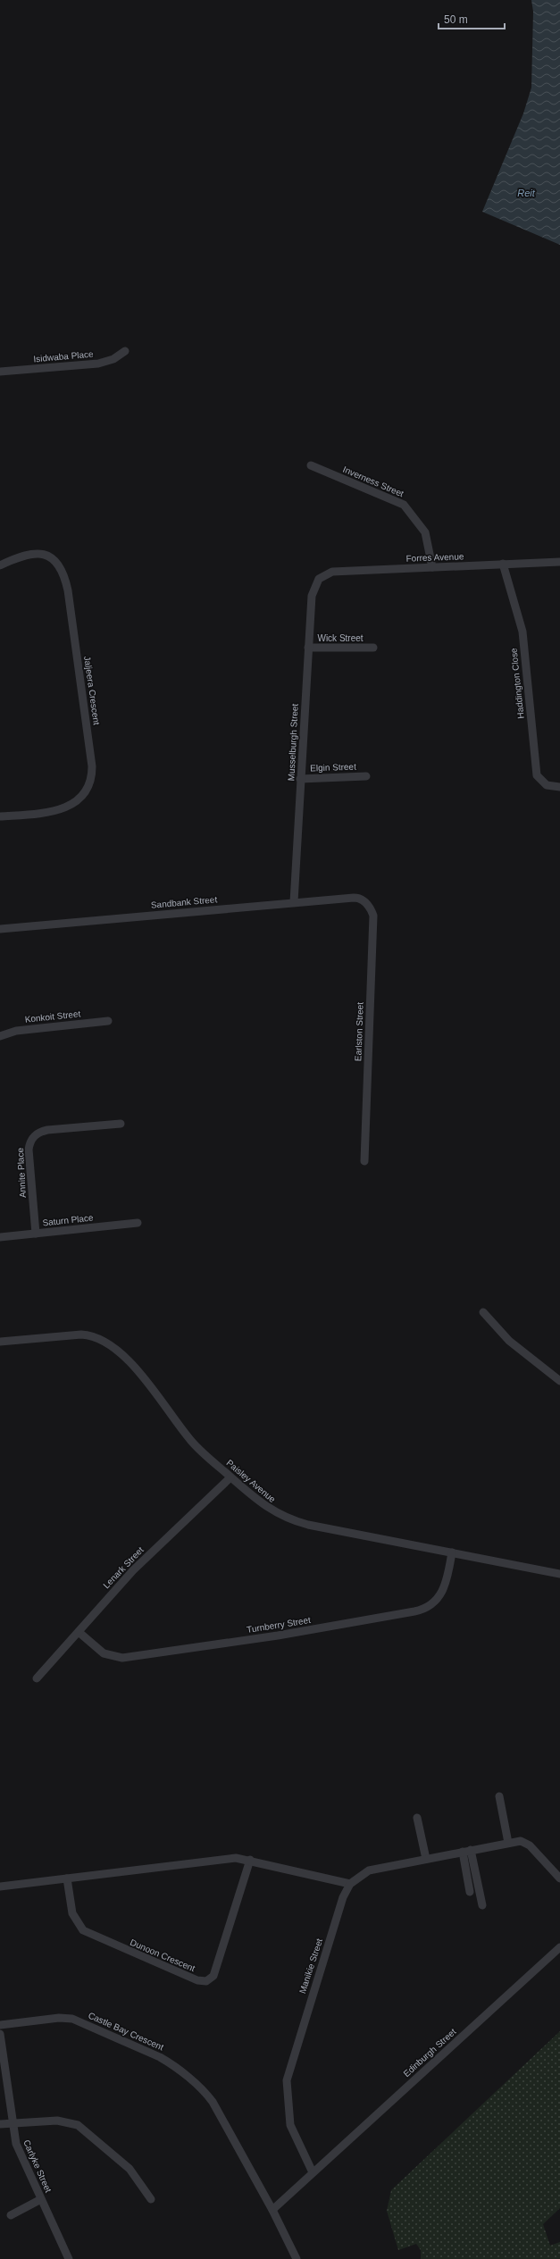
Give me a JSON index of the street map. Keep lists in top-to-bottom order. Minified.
{"streets":{"street":["Isidwaba Place","Inverness Street","Forres Avenue","Wick Street","Haddington Close","Jaljeera Crescent","Musselburgh Street","Elgin Street","Sandbank Street","Konkoit Street","Earlston Street","Annite Place","Saturn Place","Paisley Avenue","Lenark Street","Turnberry Street","Dunoon Crescent","Manikie Street","Castle Bay Crescent","Edinburgh Street","Carlyke Street"]},"crossings":[["Inverness Street","Forres Avenue"],["Forres Avenue","Haddington Close"],["Forres Avenue","Musselburgh Street"],["Wick Street","Musselburgh Street"],["Musselburgh Street","Elgin Street"],["Musselburgh Street","Sandbank Street"],["Sandbank Street","Earlston Street"],["Annite Place","Saturn Place"],["Paisley Avenue","Lenark Street"],["Paisley Avenue","Turnberry Street"],["Lenark Street","Turnberry Street"],["Manikie Street","Edinburgh Street"]],"water":["Reit"],"scale_bar":"50 m"}
